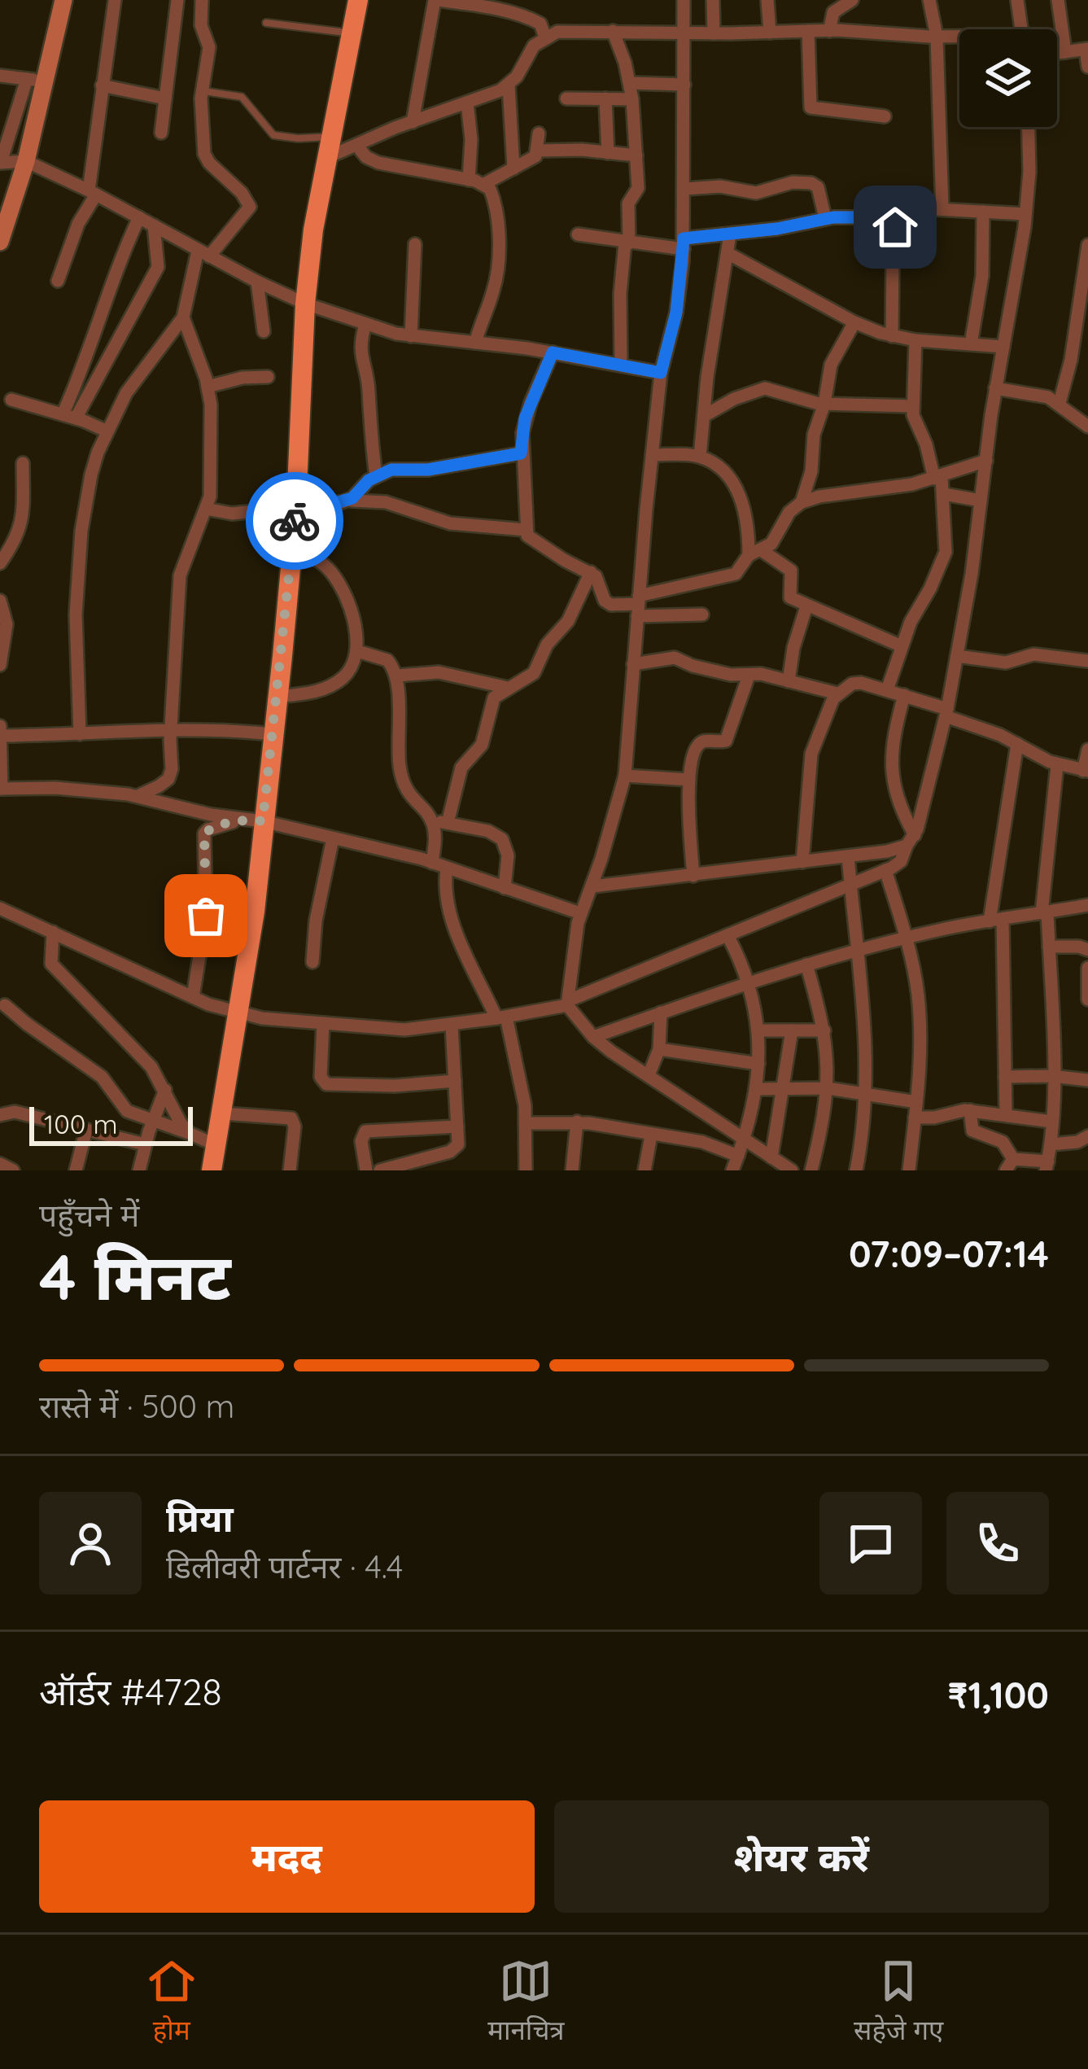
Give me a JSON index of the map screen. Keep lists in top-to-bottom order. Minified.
{"scale_bar":"100 m","page":{"scale":"100 m","heading":["4 मिनट","पहुँचने में","07:09–07:14"],"panel":["प्रिया","डिलीवरी पार्टनर · 4.4","ऑर्डर #4728","₹1,100"],"bar":"रास्ते में · 500 m","buttons":["मदद","शेयर करें"],"tabs":["होम","मानचित्र","सहेजे गए"]}}
